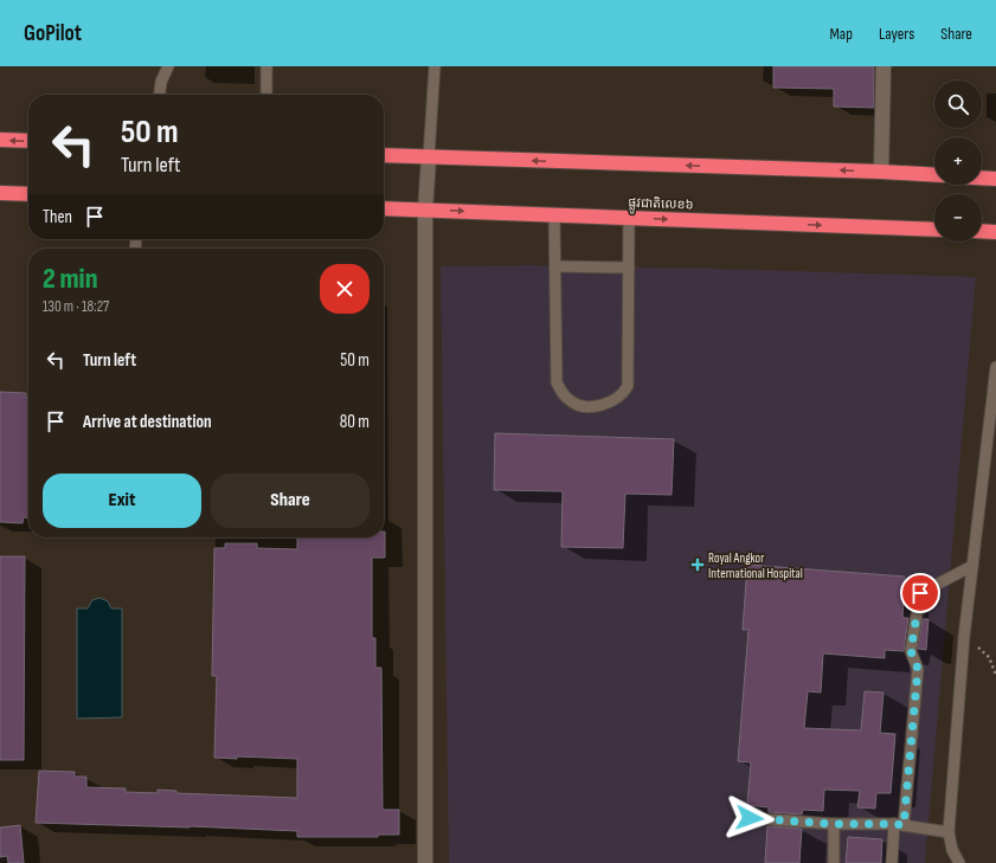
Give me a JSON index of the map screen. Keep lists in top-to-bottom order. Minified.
{"streets":{"highway":["ផ្លូវជាតិលេខ៦"]},"places":{"health":["Royal Angkor International Hospital"]},"page":{"header":"GoPilot","nav":["Map","Layers","Share"],"map_buttons":["+","−"],"turn":["50 m","Turn left"],"then":"Then","heading":["2 min","130 m · 18:27"],"list":[{"name":"Turn left","value":"50 m"},{"name":"Arrive at destination","value":"80 m"}],"buttons":["Exit","Share"]}}
